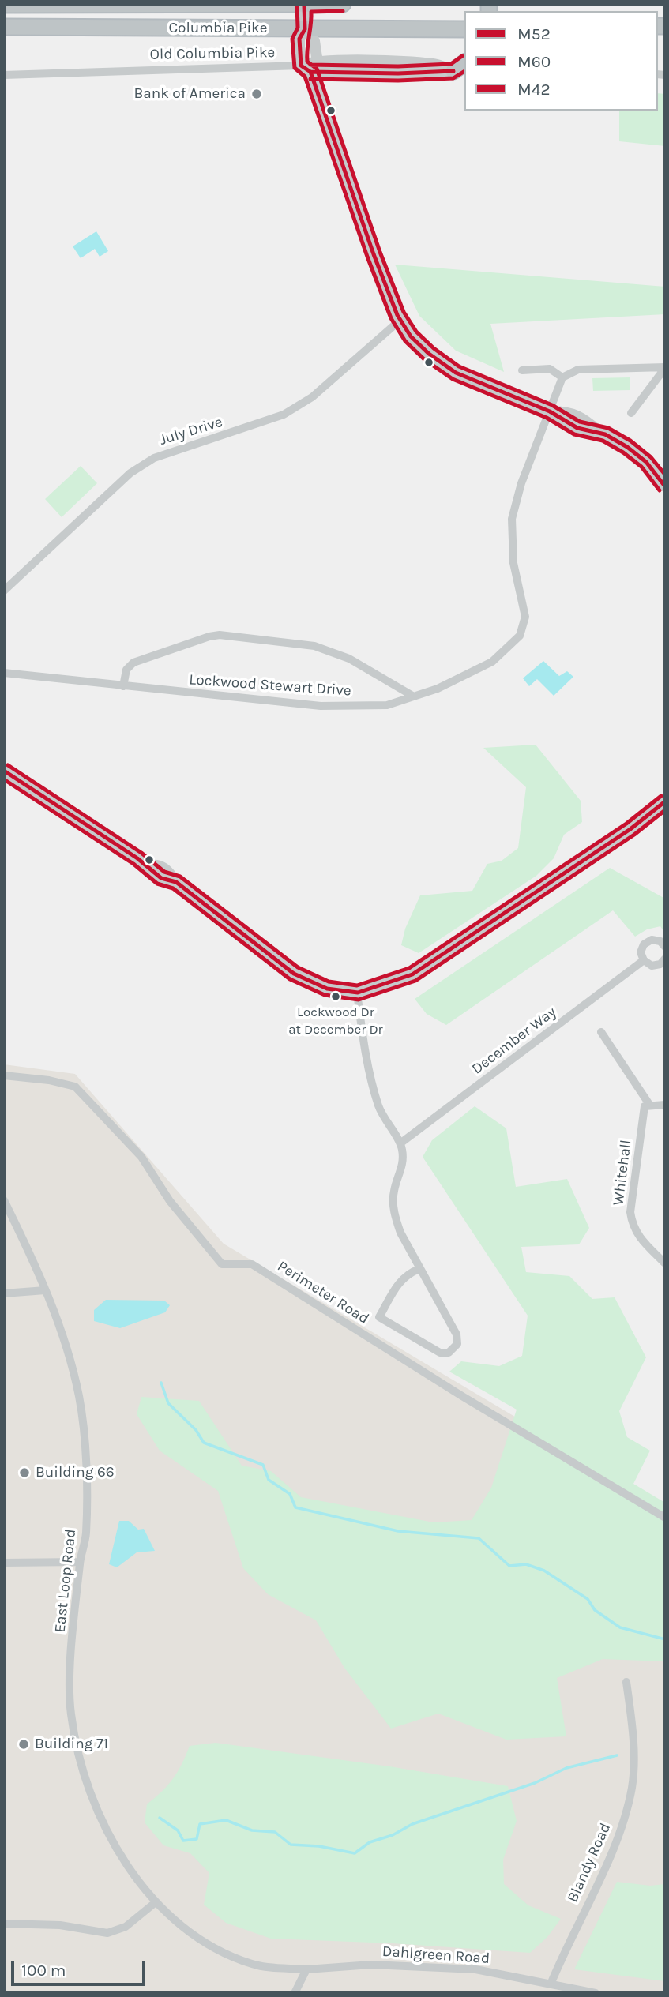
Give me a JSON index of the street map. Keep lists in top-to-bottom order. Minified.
{"streets":{"highway":["Columbia Pike"],"street":["Old Columbia Pike","July Drive","Lockwood Stewart Drive","December Way","Whitehall","Perimeter Road","East Loop Road","Blandy Road","Dahlgreen Road"]},"crossings":[["East Loop Road","Dahlgreen Road"],["Blandy Road","Dahlgreen Road"]],"places":["Bank of America","Lockwood Dr at December Dr","Building 66","Building 71"],"lines":["transit line M60","transit line M52","transit line M42"],"legend":["M52","M60","M42"],"scale_bar":"100 m"}
